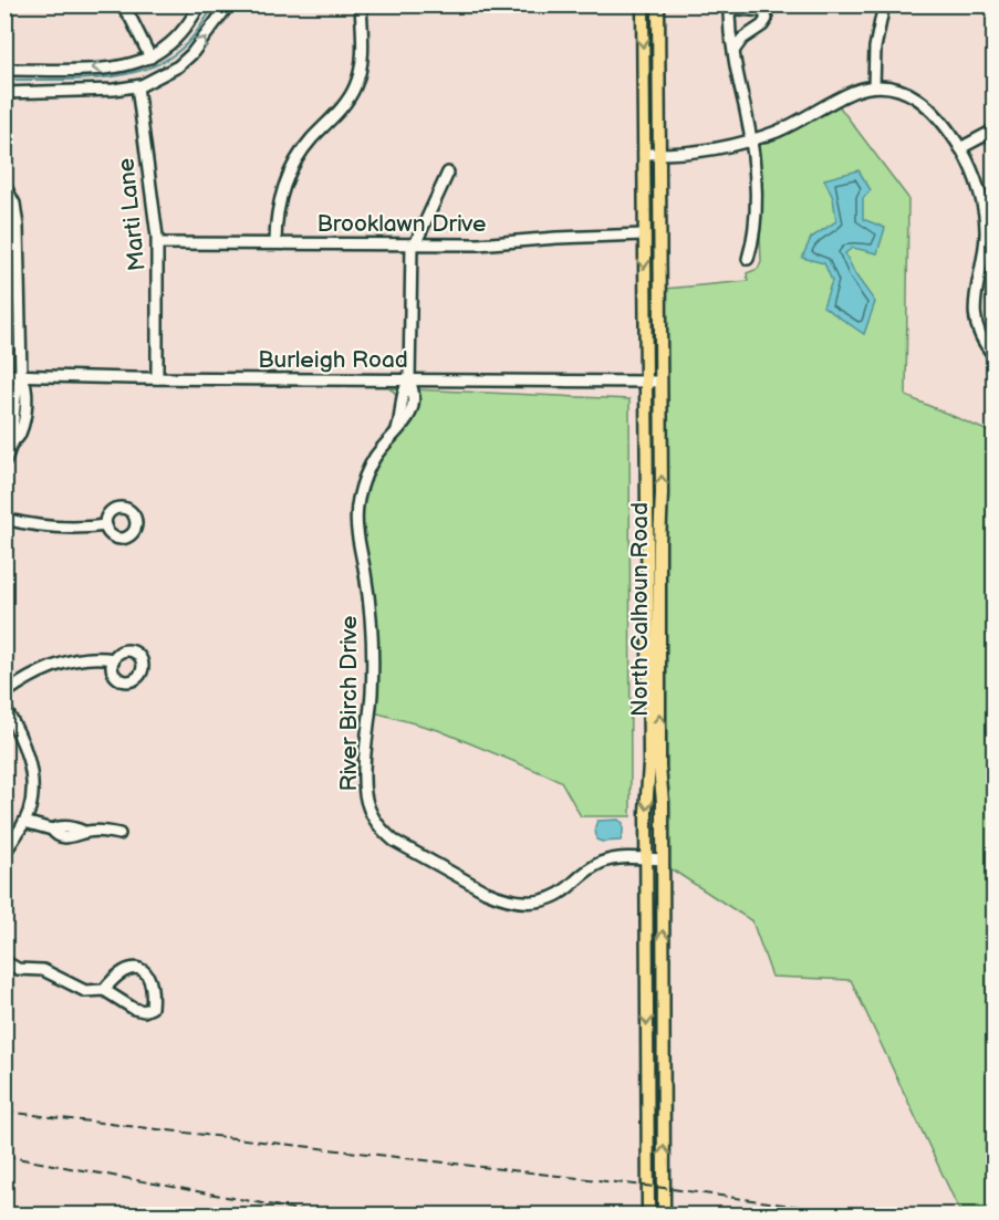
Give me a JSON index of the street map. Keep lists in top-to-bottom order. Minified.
{"streets":{"main road":["North Calhoun Road"],"street":["Marti Lane","Brooklawn Drive","Burleigh Road","River Birch Drive"]},"crossings":[["Marti Lane","Brooklawn Drive"],["Marti Lane","Burleigh Road"],["Brooklawn Drive","North Calhoun Road"],["Brooklawn Drive","River Birch Drive"],["Burleigh Road","North Calhoun Road"],["Burleigh Road","River Birch Drive"],["North Calhoun Road","River Birch Drive"]]}
